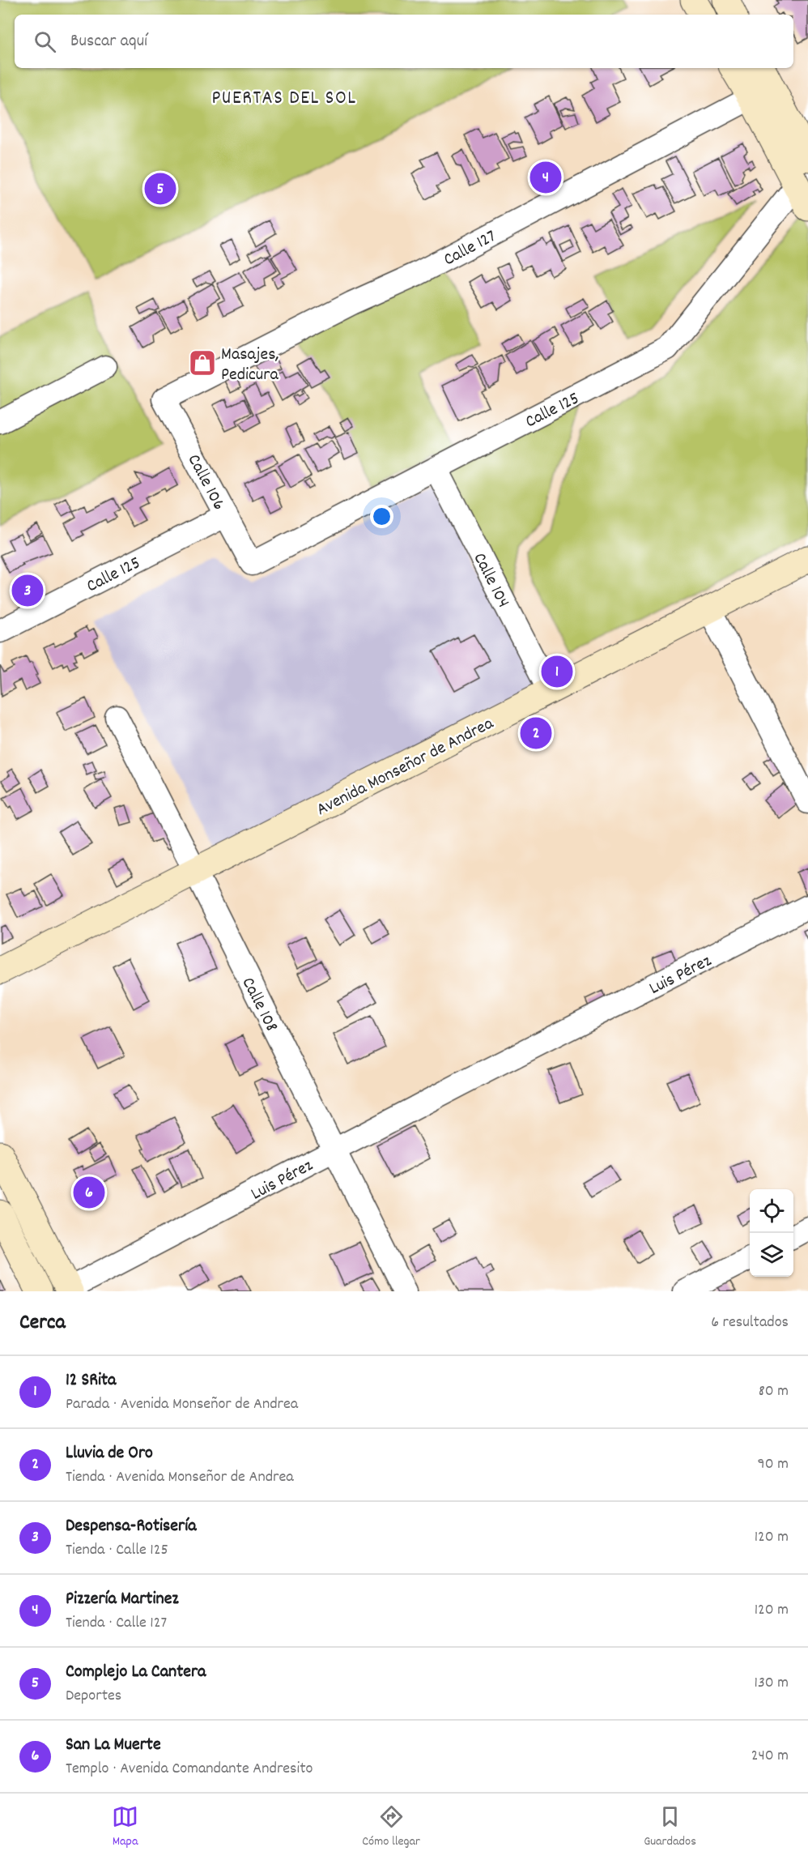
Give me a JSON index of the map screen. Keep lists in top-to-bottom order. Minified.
{"streets":{"main road":["Avenida Monseñor de Andrea"],"street":["Calle 127","Calle 125","Calle 106","Calle 104","Luis Pérez","Calle 108"]},"crossings":[["Calle 127","Calle 106"],["Calle 125","Calle 106"],["Calle 125","Calle 104"],["Calle 104","Avenida Monseñor de Andrea"],["Avenida Monseñor de Andrea","Calle 108"],["Luis Pérez","Calle 108"]],"districts":["PUERTAS DEL SOL"],"places":{"shop":["Masajes, Pedicura"]},"page":{"search":"Buscar aquí","pins":["4","5","3","1","2","6"],"heading":["Cerca","6 resultados"],"list":[{"mark":"1","name":"12 SRita","note":"Parada · Avenida Monseñor de Andrea","value":"80 m"},{"mark":"2","name":"Lluvia de Oro","note":"Tienda · Avenida Monseñor de Andrea","value":"90 m"},{"mark":"3","name":"Despensa-Rotisería","note":"Tienda · Calle 125","value":"120 m"},{"mark":"4","name":"Pizzería Martinez","note":"Tienda · Calle 127","value":"120 m"},{"mark":"5","name":"Complejo La Cantera","note":"Deportes","value":"130 m"},{"mark":"6","name":"San La Muerte","note":"Templo · Avenida Comandante Andresito","value":"240 m"}],"nav":["Mapa","Cómo llegar","Guardados"]}}
